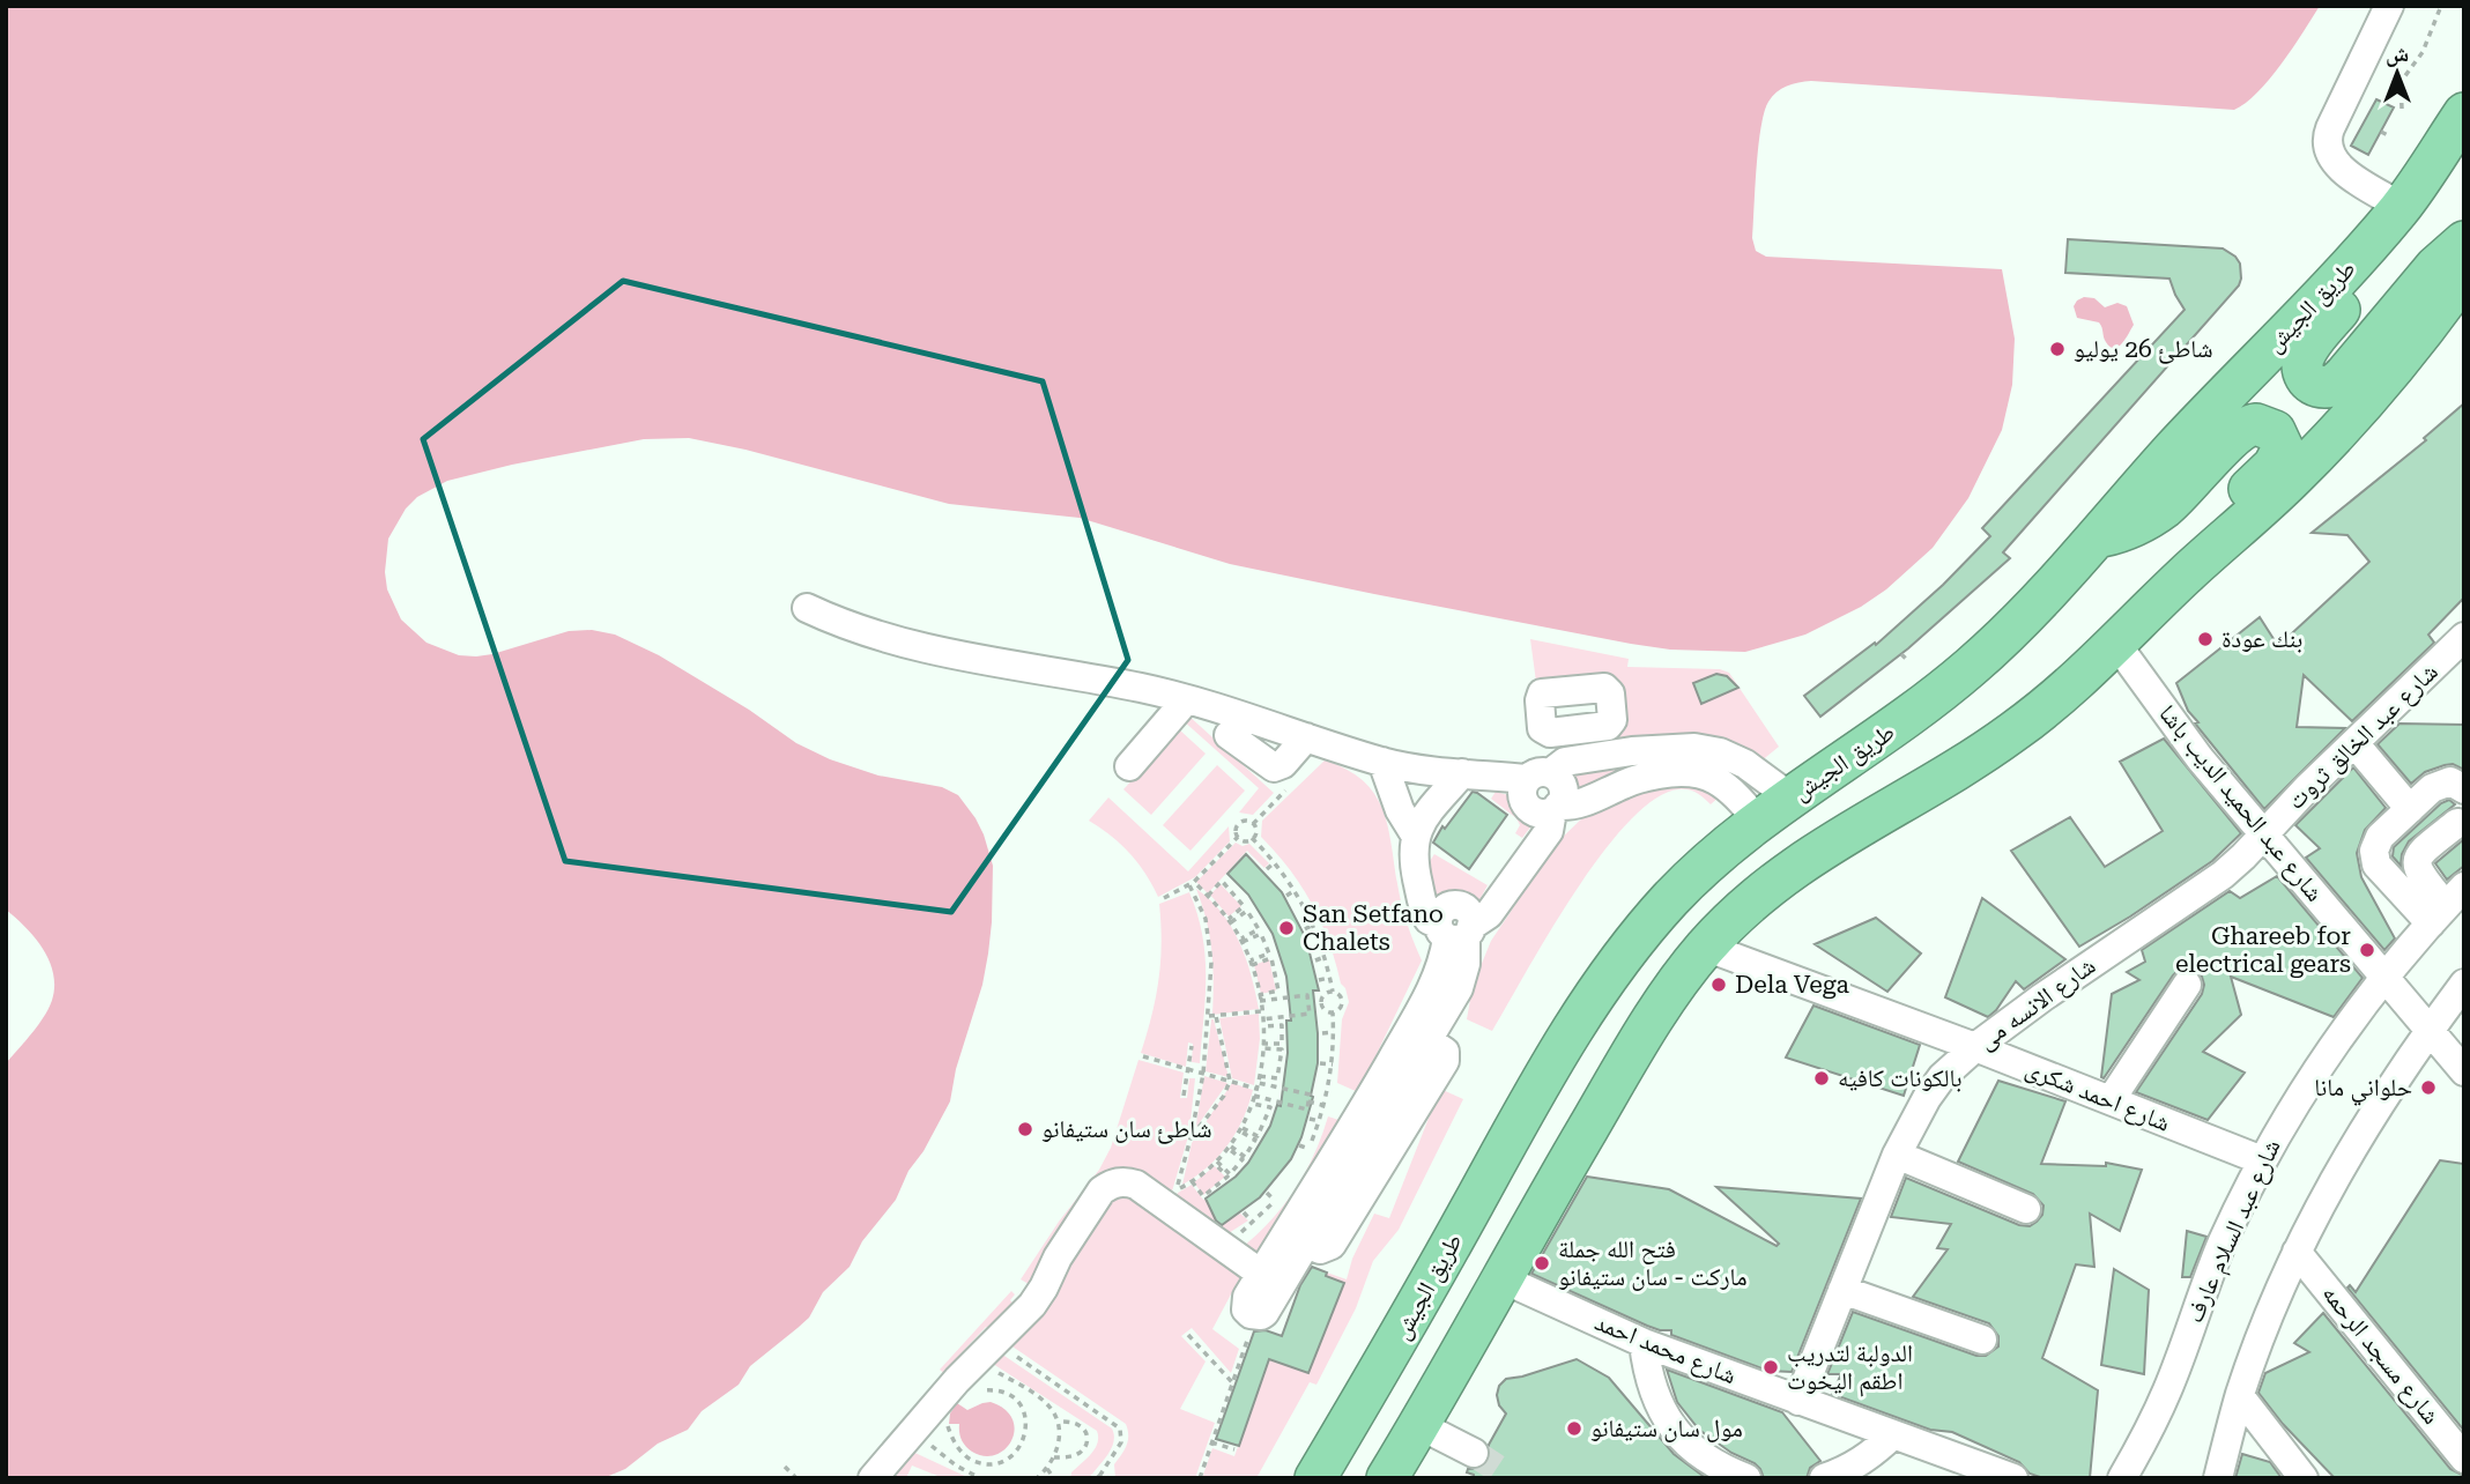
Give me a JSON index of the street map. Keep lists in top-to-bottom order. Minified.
{"streets":{"highway":["طريق الجيش"],"street":["شارع عبد الخالق ثروت","شارع عبد الحميد الديب باشا","شارع الانسه مى","شارع احمد شكرى","شارع عبد السلام عارف","شارع محمد احمد","شارع مسجد الرحمه"]},"crossings":[["شارع عبد الخالق ثروت","شارع عبد الحميد الديب باشا"],["شارع عبد الخالق ثروت","شارع الانسه مى"],["شارع عبد الحميد الديب باشا","شارع الانسه مى"],["شارع عبد الحميد الديب باشا","شارع عبد السلام عارف"],["شارع الانسه مى","شارع احمد شكرى"],["شارع الانسه مى","شارع محمد احمد"],["شارع احمد شكرى","شارع عبد السلام عارف"]],"places":["شاطئ 26 يوليو","بنك عودة","San Setfano Chalets","Ghareeb for electrical gears","Dela Vega","بالكونات كافيه","حلواني مانا","شاطئ سان ستيفانو","فتح الله جملة ماركت - سان ستيفانو","الدولبة لتدريب اطقم اليخوت","مول سان ستيفانو"],"north":"top"}
